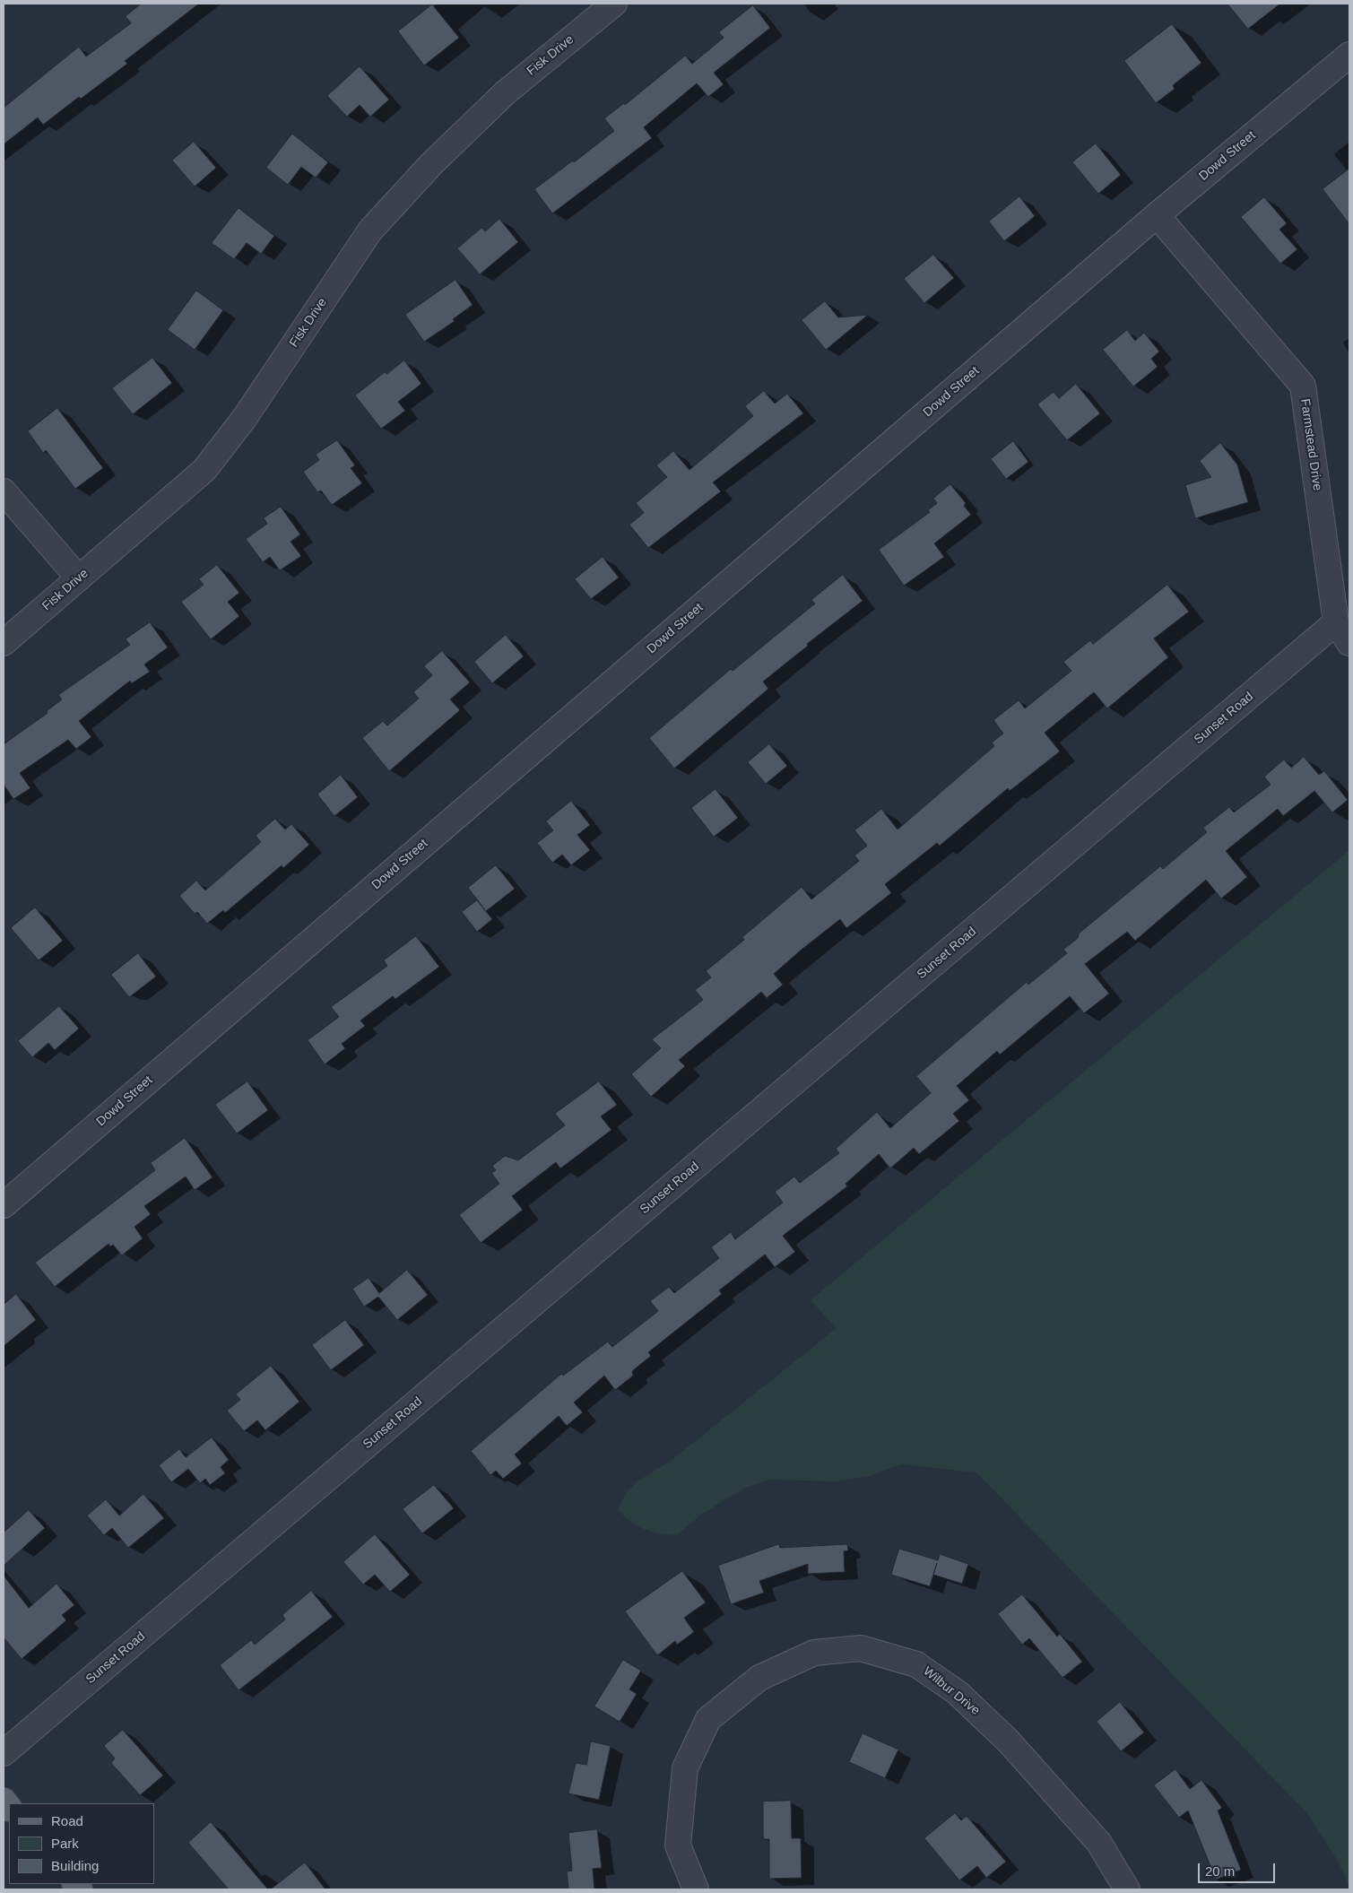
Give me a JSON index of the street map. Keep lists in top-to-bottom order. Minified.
{"streets":{"street":["Fisk Drive","Dowd Street","Farmstead Drive","Sunset Road","Wilbur Drive"]},"crossings":[["Dowd Street","Farmstead Drive"],["Farmstead Drive","Sunset Road"]],"legend":["Road","Park","Building"],"scale_bar":"20 m"}
